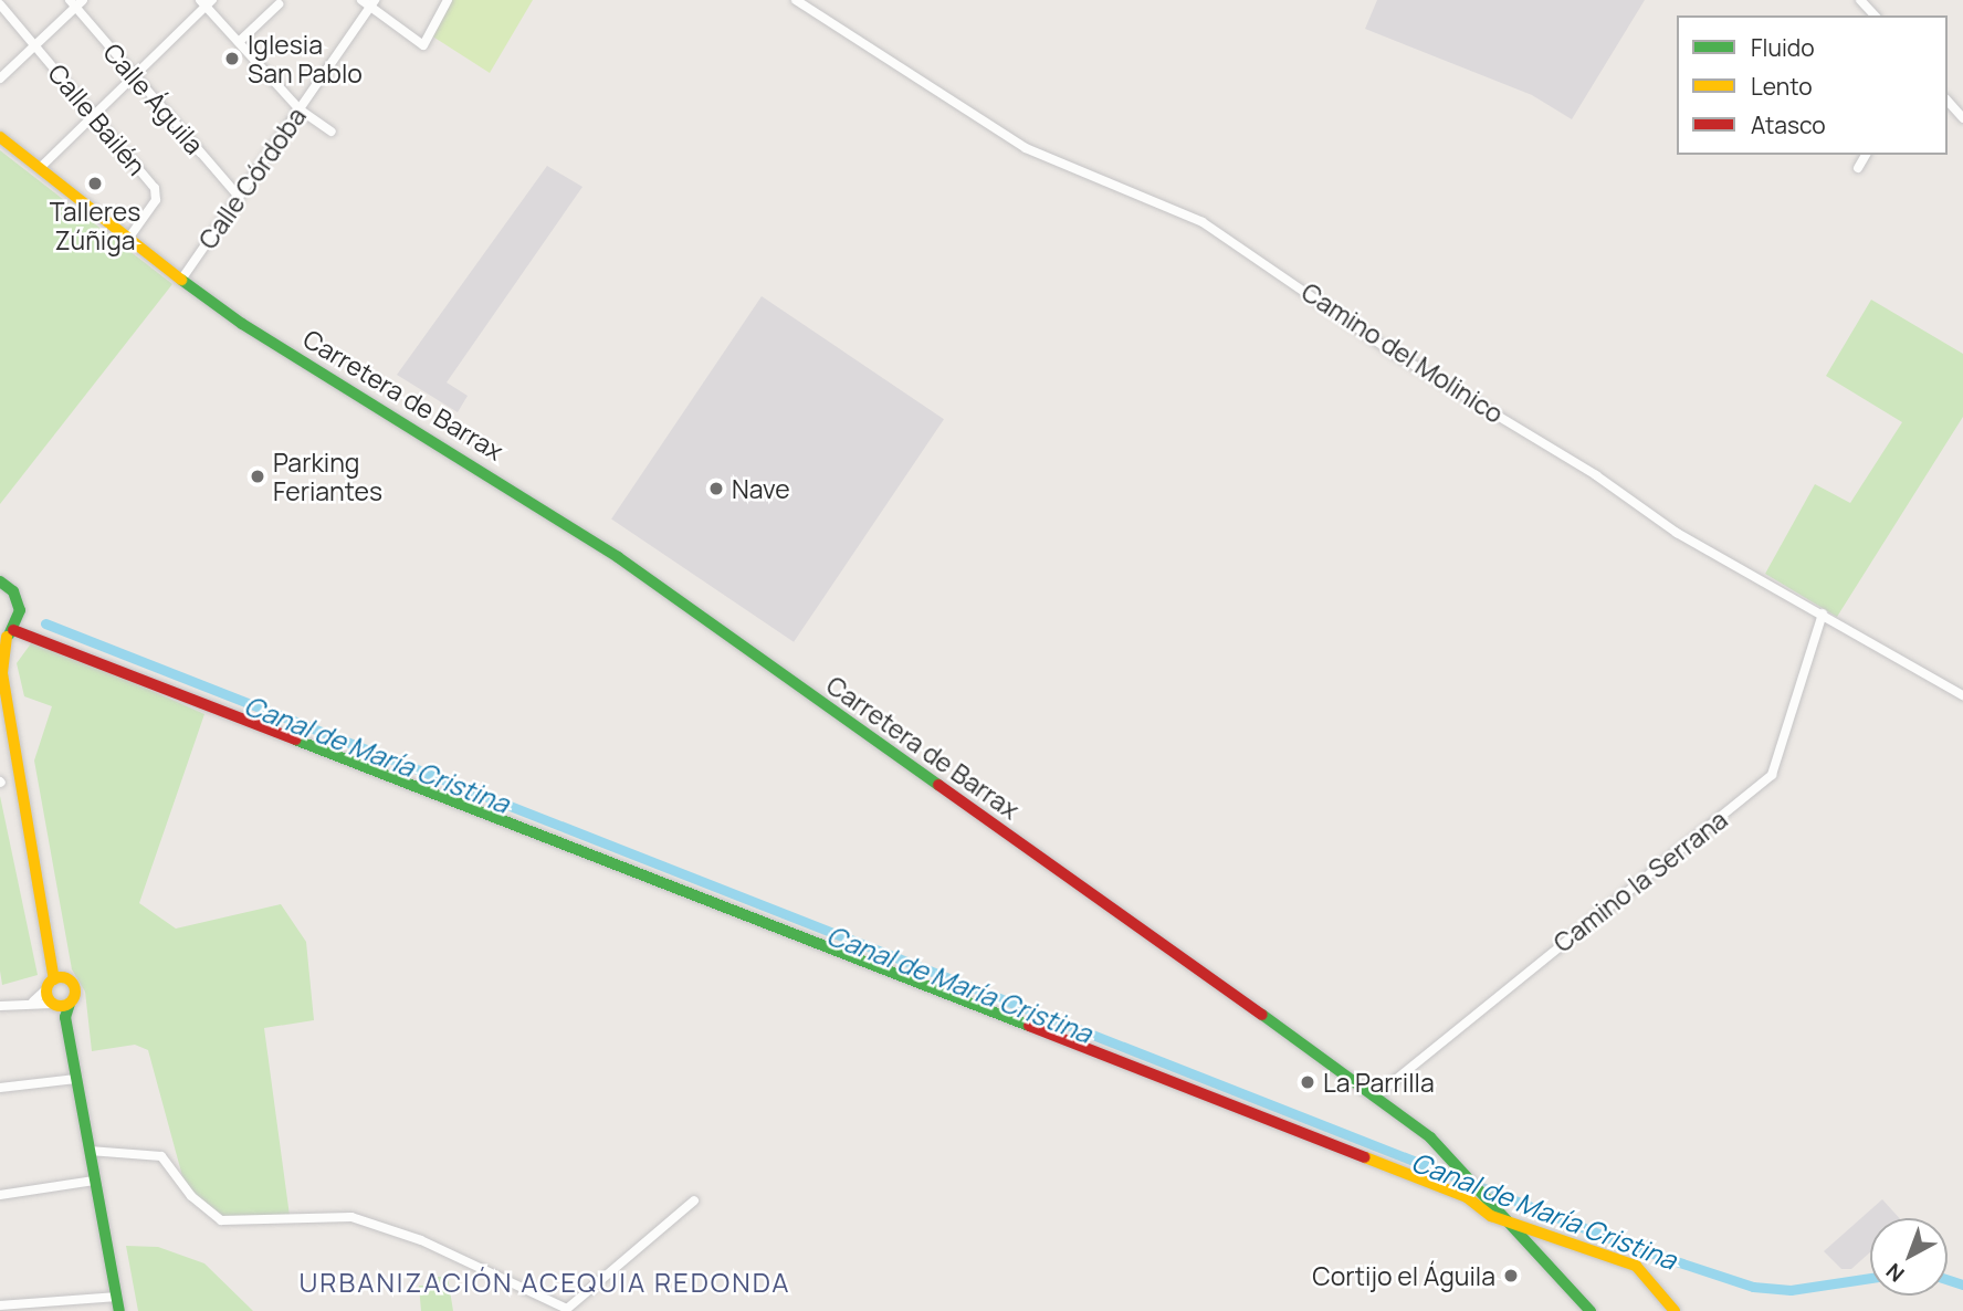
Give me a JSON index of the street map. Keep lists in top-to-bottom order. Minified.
{"streets":{"main road":["Carretera de Barrax"],"street":["Calle Águila","Calle Bailén","Calle Córdoba","Camino del Molinico","Camino la Serrana"]},"crossings":[["Calle Águila","Calle Córdoba"],["Calle Bailén","Carretera de Barrax"],["Calle Córdoba","Carretera de Barrax"],["Camino del Molinico","Camino la Serrana"],["Carretera de Barrax","Camino la Serrana"]],"districts":["URBANIZACIÓN ACEQUIA REDONDA"],"water":["Canal de María Cristina"],"places":["Iglesia San Pablo","Talleres Zúñiga","Parking Feriantes","Nave","La Parrilla","Cortijo el Águila"],"legend":["Fluido","Lento","Atasco"],"north":"bottom left"}
